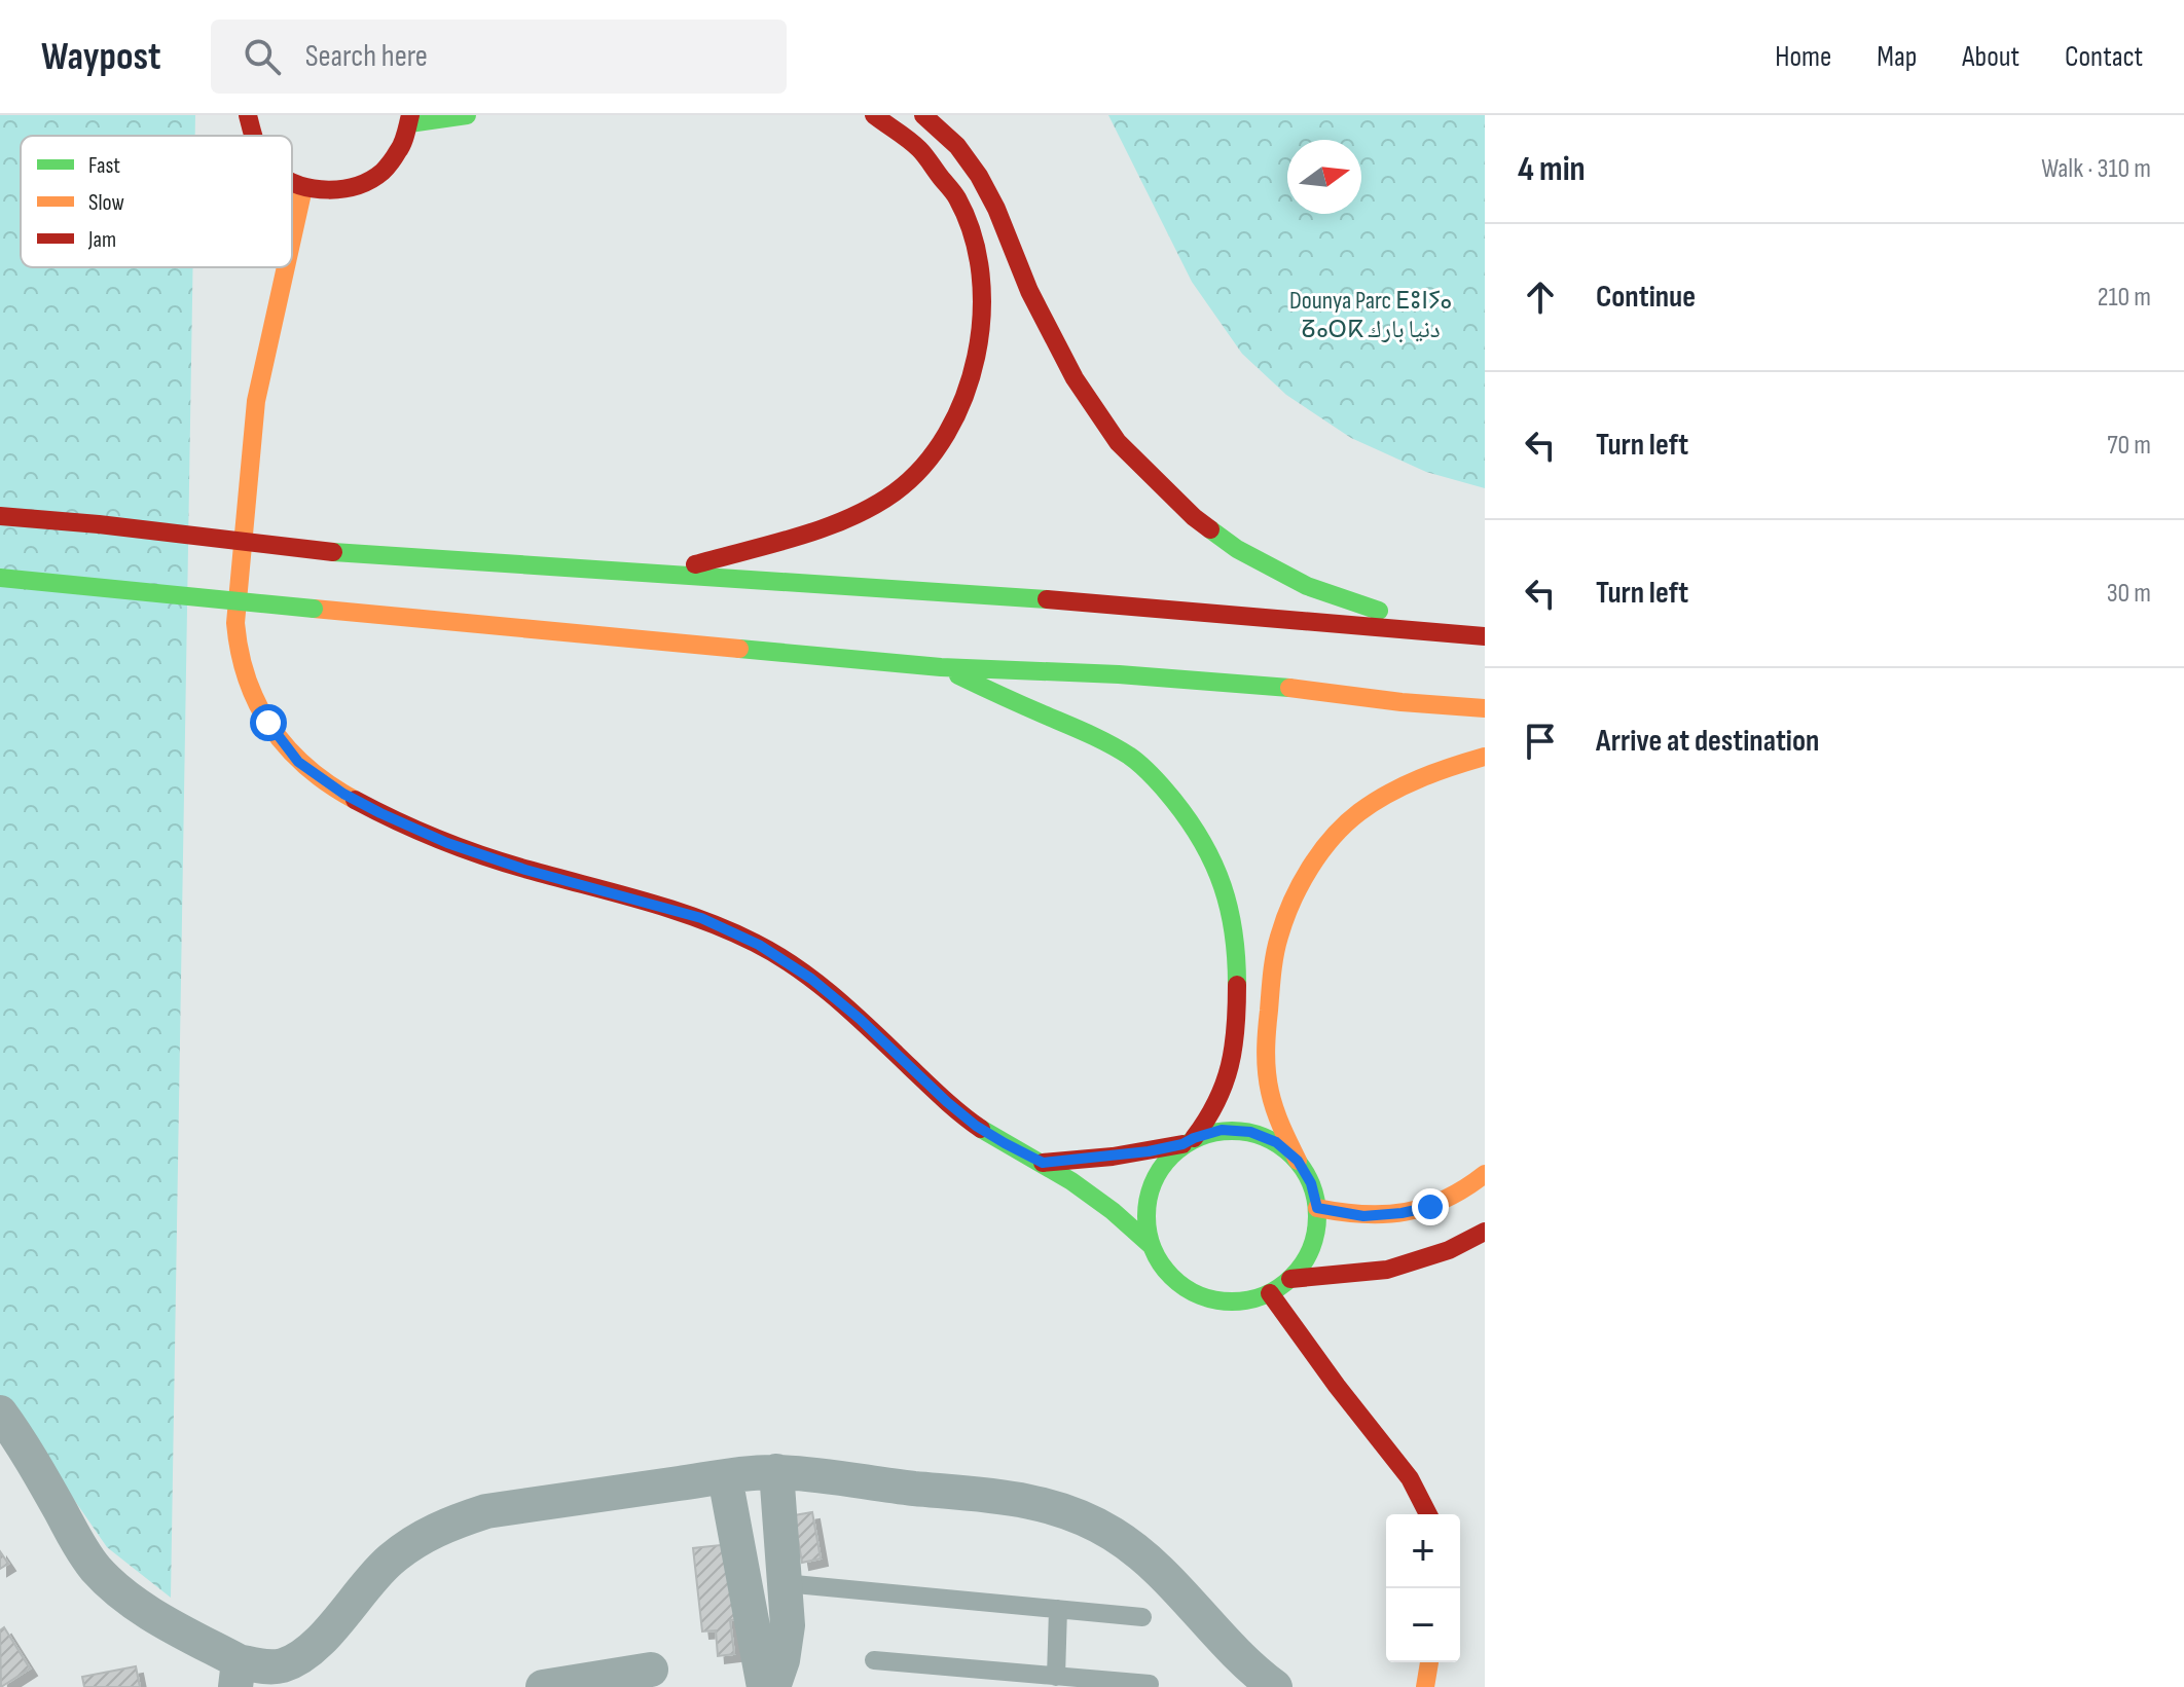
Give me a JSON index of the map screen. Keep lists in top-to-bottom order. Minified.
{"parks":["Dounya Parc ⴹⵓⵏⵢⴰ ⵒⴰⵔⴽ دنيا بارك"],"legend":["Fast","Slow","Jam"],"north":"right","page":{"header":"Waypost","search":"Search here","nav":["Home","Map","About","Contact"],"heading":["4 min","Walk · 310 m"],"list":[["Continue","210 m"],["Turn left","70 m"],["Turn left","30 m"],"Arrive at destination"],"map_buttons":["+","−"]}}
